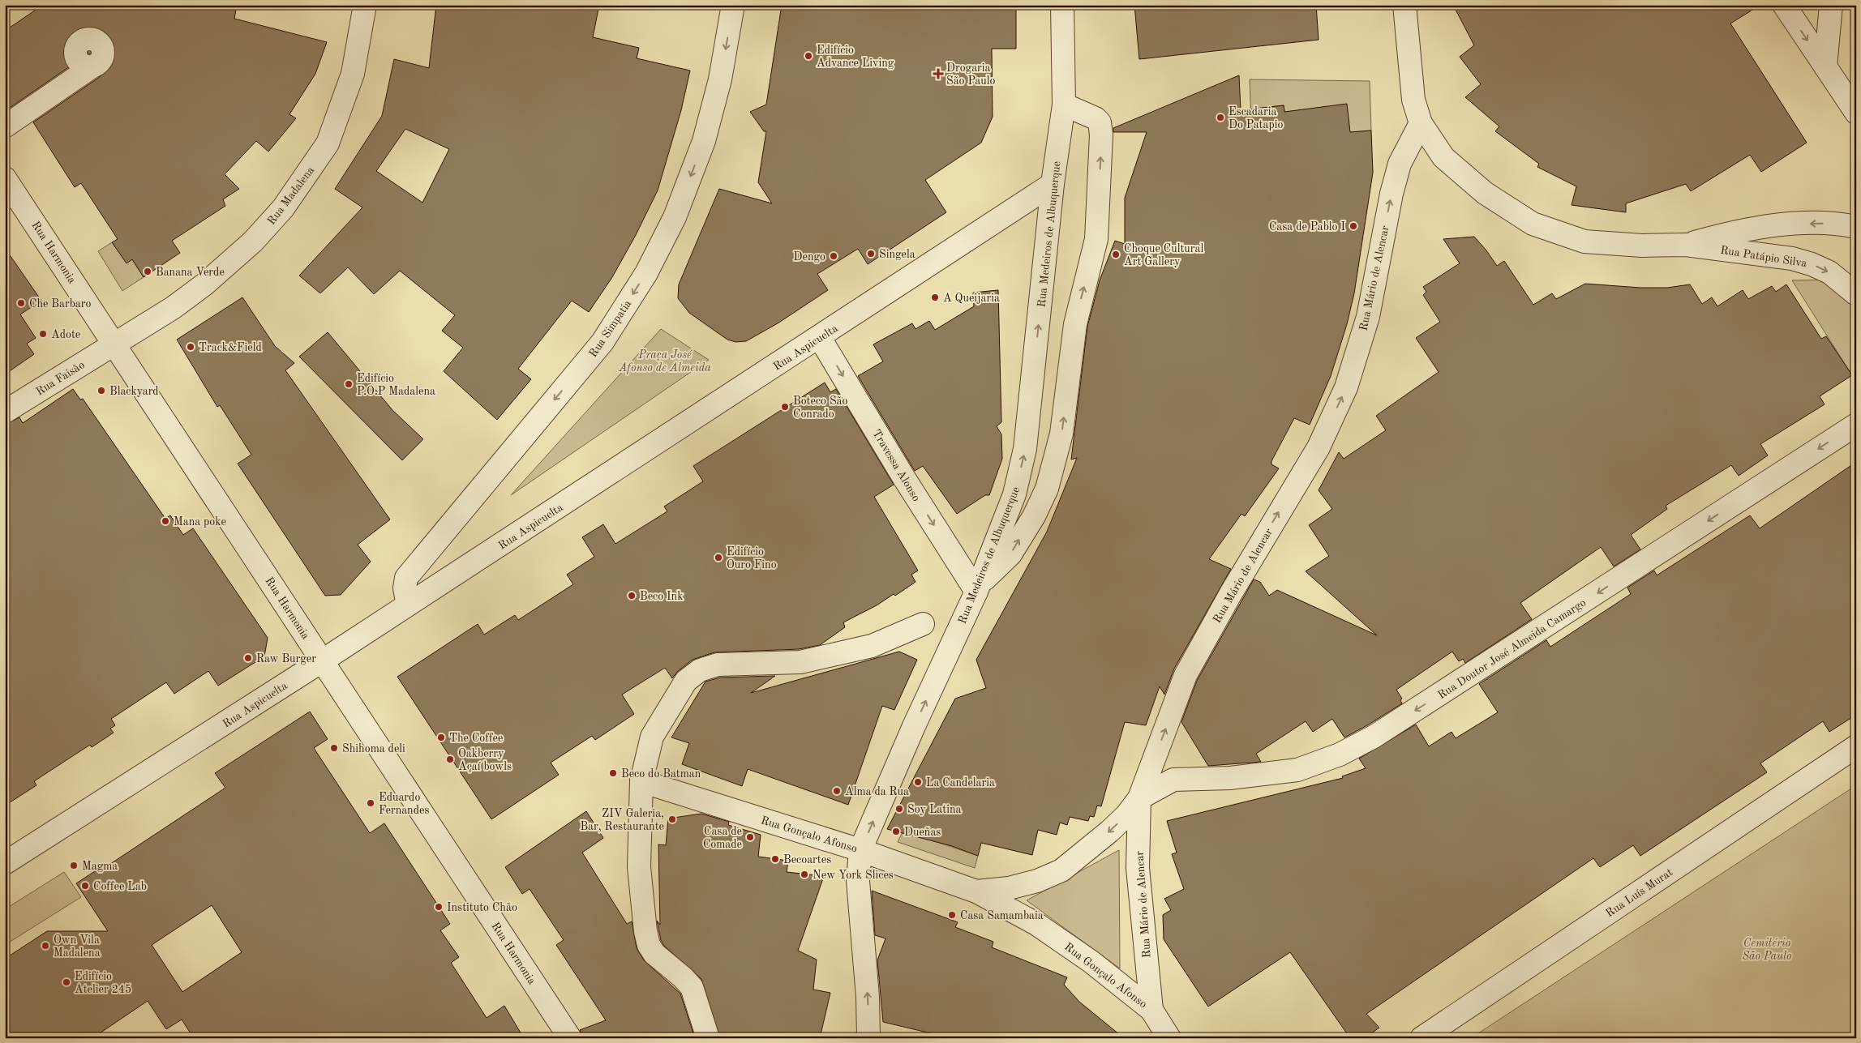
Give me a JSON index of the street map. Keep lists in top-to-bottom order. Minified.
{"streets":{"street":["Rua Madalena","Rua Medeiros de Albuquerque","Rua Harmonia","Rua Patápio Silva","Rua Mário de Alencar","Rua Simpatia","Rua Aspicuelta","Rua Faisão","Travessa Alonso","Rua Doutor José Almeida Camargo","Rua Gonçalo Afonso","Rua Luís Murat"]},"crossings":[["Rua Madalena","Rua Harmonia"],["Rua Madalena","Rua Faisão"],["Rua Medeiros de Albuquerque","Rua Aspicuelta"],["Rua Medeiros de Albuquerque","Travessa Alonso"],["Rua Medeiros de Albuquerque","Rua Gonçalo Afonso"],["Rua Harmonia","Rua Aspicuelta"],["Rua Harmonia","Rua Faisão"],["Rua Patápio Silva","Rua Mário de Alencar"],["Rua Mário de Alencar","Rua Doutor José Almeida Camargo"],["Rua Mário de Alencar","Rua Gonçalo Afonso"],["Rua Simpatia","Rua Aspicuelta"],["Rua Aspicuelta","Travessa Alonso"],["Rua Doutor José Almeida Camargo","Rua Gonçalo Afonso"]],"one_way":["Rua Mário de Alencar","Rua Simpatia","Travessa Alonso","Rua Doutor José Almeida Camargo"],"parks":["Praça José Afonso de Almeida","Cemitério São Paulo"],"places":{"other":["Edifício Advance Living","Escadaria Do Patapio","Casa de Pablo I","Singela","Choque Cultural Art Gallery","Dengo","Banana Verde","A Queijaria","Che Barbaro","Adote","Track&Field","Edifício P.O.P Madalena","Blackyard","Boteco São Conrado","Mana poke","Edifício Ouro Fino","Beco Ink","Raw Burger","The Coffee","Shihoma deli","Oakberry Açaí bowls","Beco do Batman","La Candelaria","Alma da Rua","Eduardo Fernandes","Soy Latina","ZIV Galeria, Bar, Restaurante","Dueñas","Casa de Comade","Becoartes","Magma","New York Slices","Coffee Lab","Instituto Chão","Casa Samambaia","Own Vila Madalena","Edifício Atelier 245"],"health":["Drogaria São Paulo"]}}
